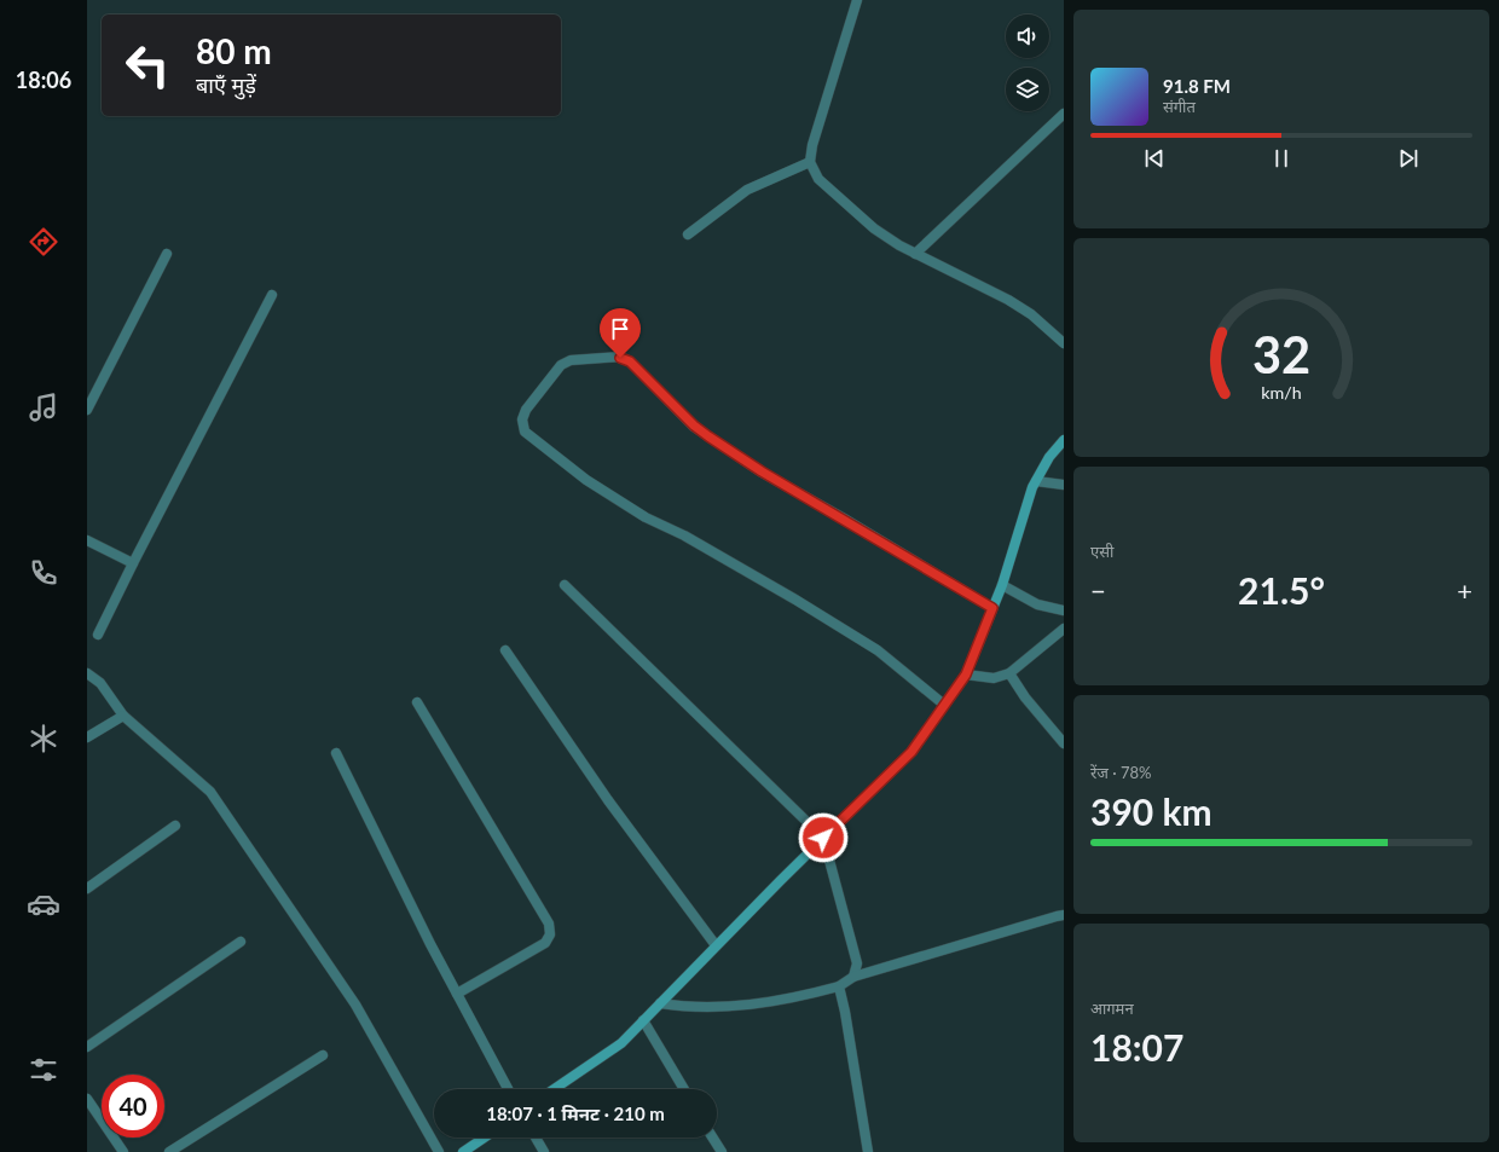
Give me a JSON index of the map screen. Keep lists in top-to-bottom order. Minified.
{"page":{"tabs":"18:06","turn":["80 m","बाएँ मुड़ें"],"song":["91.8 FM","संगीत"],"tile":["एसी",["रेंज · 78%","390 km"],["आगमन","18:07"]],"heat":["−","21.5°","+"],"limit":"40","trip":"18:07 · 1 मिनट · 210 m","gauge":["32","km/h"]}}
